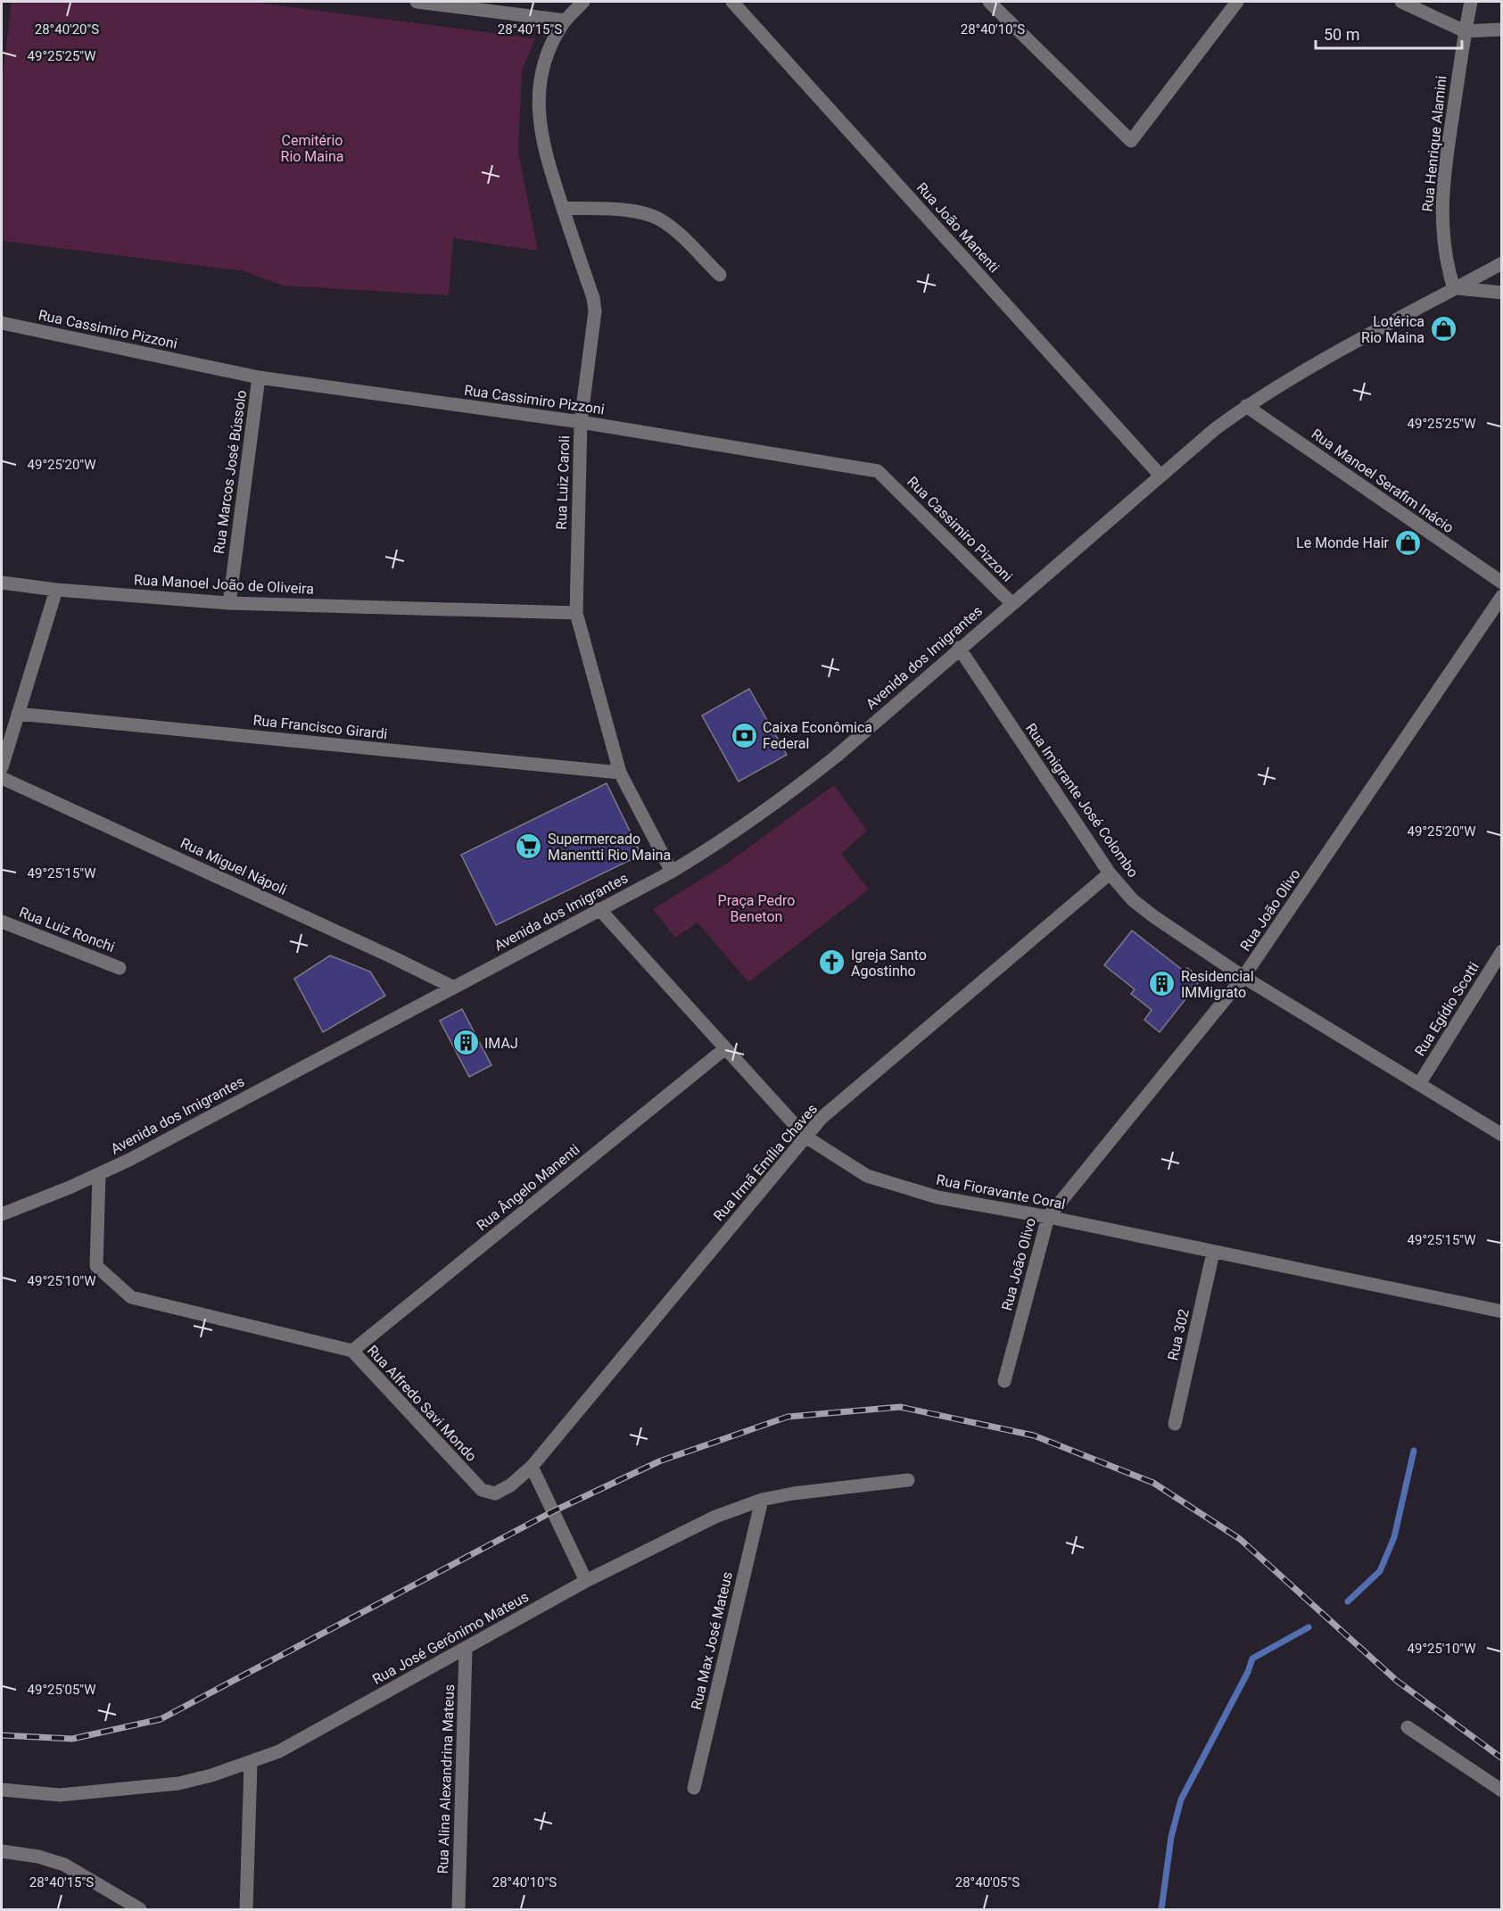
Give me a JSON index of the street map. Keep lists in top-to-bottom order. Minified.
{"streets":{"street":["Rua Henrique Alamini","Rua João Manenti","Rua Cassimiro Pizzoni","Rua Marcos José Bússolo","Rua Manoel Serafim Inácio","Rua Luiz Caroli","Rua Manoel João de Oliveira","Avenida dos Imigrantes","Rua Francisco Girardi","Rua Imigrante José Colombo","Rua Miguel Nápoli","Rua João Olivo","Rua Luiz Ronchi","Rua Egídio Scotti","Rua Irmã Emília Chaves","Rua Ângelo Manenti","Rua Fioravante Coral","Rua 302","Rua Alfredo Savi Mondo","Rua José Gerônimo Mateus","Rua Max José Mateus","Rua Alina Alexandrina Mateus"]},"crossings":[["Rua Henrique Alamini","Avenida dos Imigrantes"],["Rua João Manenti","Avenida dos Imigrantes"],["Rua Cassimiro Pizzoni","Rua Marcos José Bússolo"],["Rua Cassimiro Pizzoni","Rua Luiz Caroli"],["Rua Cassimiro Pizzoni","Avenida dos Imigrantes"],["Rua Marcos José Bússolo","Rua Manoel João de Oliveira"],["Rua Manoel Serafim Inácio","Avenida dos Imigrantes"],["Rua Luiz Caroli","Rua Manoel João de Oliveira"],["Rua Luiz Caroli","Avenida dos Imigrantes"],["Rua Luiz Caroli","Rua Francisco Girardi"],["Avenida dos Imigrantes","Rua Imigrante José Colombo"],["Avenida dos Imigrantes","Rua Miguel Nápoli"],["Avenida dos Imigrantes","Rua Fioravante Coral"],["Avenida dos Imigrantes","Rua Alfredo Savi Mondo"],["Rua Imigrante José Colombo","Rua João Olivo"],["Rua Imigrante José Colombo","Rua Egídio Scotti"],["Rua Imigrante José Colombo","Rua Irmã Emília Chaves"],["Rua João Olivo","Rua Fioravante Coral"],["Rua Irmã Emília Chaves","Rua Fioravante Coral"],["Rua Irmã Emília Chaves","Rua Alfredo Savi Mondo"],["Rua Ângelo Manenti","Rua Fioravante Coral"],["Rua Ângelo Manenti","Rua Alfredo Savi Mondo"],["Rua Fioravante Coral","Rua 302"],["Rua José Gerônimo Mateus","Rua Max José Mateus"],["Rua José Gerônimo Mateus","Rua Alina Alexandrina Mateus"]],"parks":["Cemitério Rio Maina","Praça Pedro Beneton"],"places":{"shop":["Lotérica Rio Maina","Le Monde Hair"],"bank":["Caixa Econômica Federal"],"supermarket":["Supermercado Manentti Rio Maina"],"church":["Igreja Santo Agostinho"],"building":["Residencial IMMigrato","IMAJ"]},"scale_bar":"50 m","coordinates":["28°40'20\"S","28°40'15\"S","28°40'10\"S","49°25'25\"W","49°25'20\"W","49°25'15\"W","49°25'10\"W","49°25'05\"W","28°40'05\"S"]}
